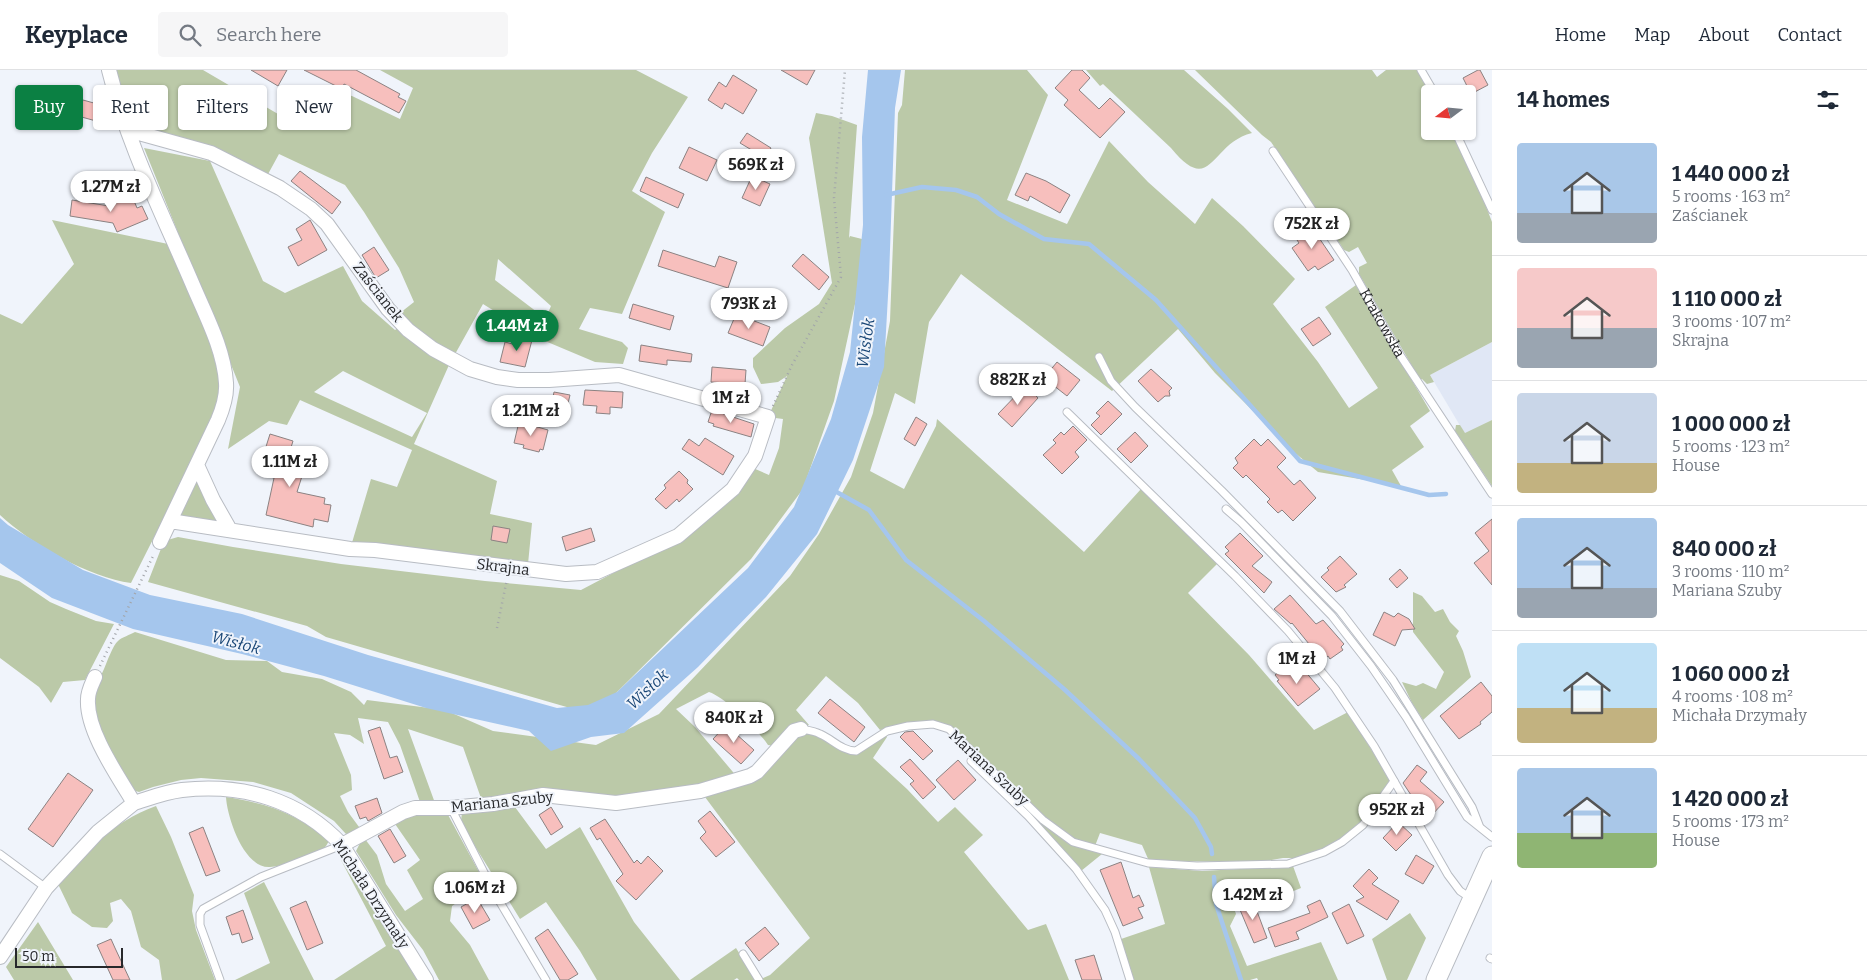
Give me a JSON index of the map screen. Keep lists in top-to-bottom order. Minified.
{"streets":{"street":["Zaścianek","Skrajna","Mariana Szuby","Michała Drzymały"],"lane":["Krakowska"]},"crossings":[["Zaścianek","Skrajna"],["Mariana Szuby","Michała Drzymały"]],"water":["Wisłok"],"scale_bar":"50 m","north":"left","page":{"header":"Keyplace","search":"Search here","nav":["Home","Map","About","Contact"],"heading":"14 homes","chip":["Buy","Rent","Filters","New"],"list":[{"name":"1 440 000 zł","note":"5 rooms · 163 m² · Zaścianek"},{"name":"1 110 000 zł","note":"3 rooms · 107 m² · Skrajna"},{"name":"1 000 000 zł","note":"5 rooms · 123 m² · House"},{"name":"840 000 zł","note":"3 rooms · 110 m² · Mariana Szuby"},{"name":"1 060 000 zł","note":"4 rooms · 108 m² · Michała Drzymały"},{"name":"1 420 000 zł","note":"5 rooms · 173 m² · House"}],"price":["569K zł","1.27M zł","752K zł","793K zł","1.44M zł","882K zł","1M zł","1.21M zł","1.11M zł","1M zł","840K zł","952K zł","1.06M zł","1.42M zł"],"scale":"50 m"}}
